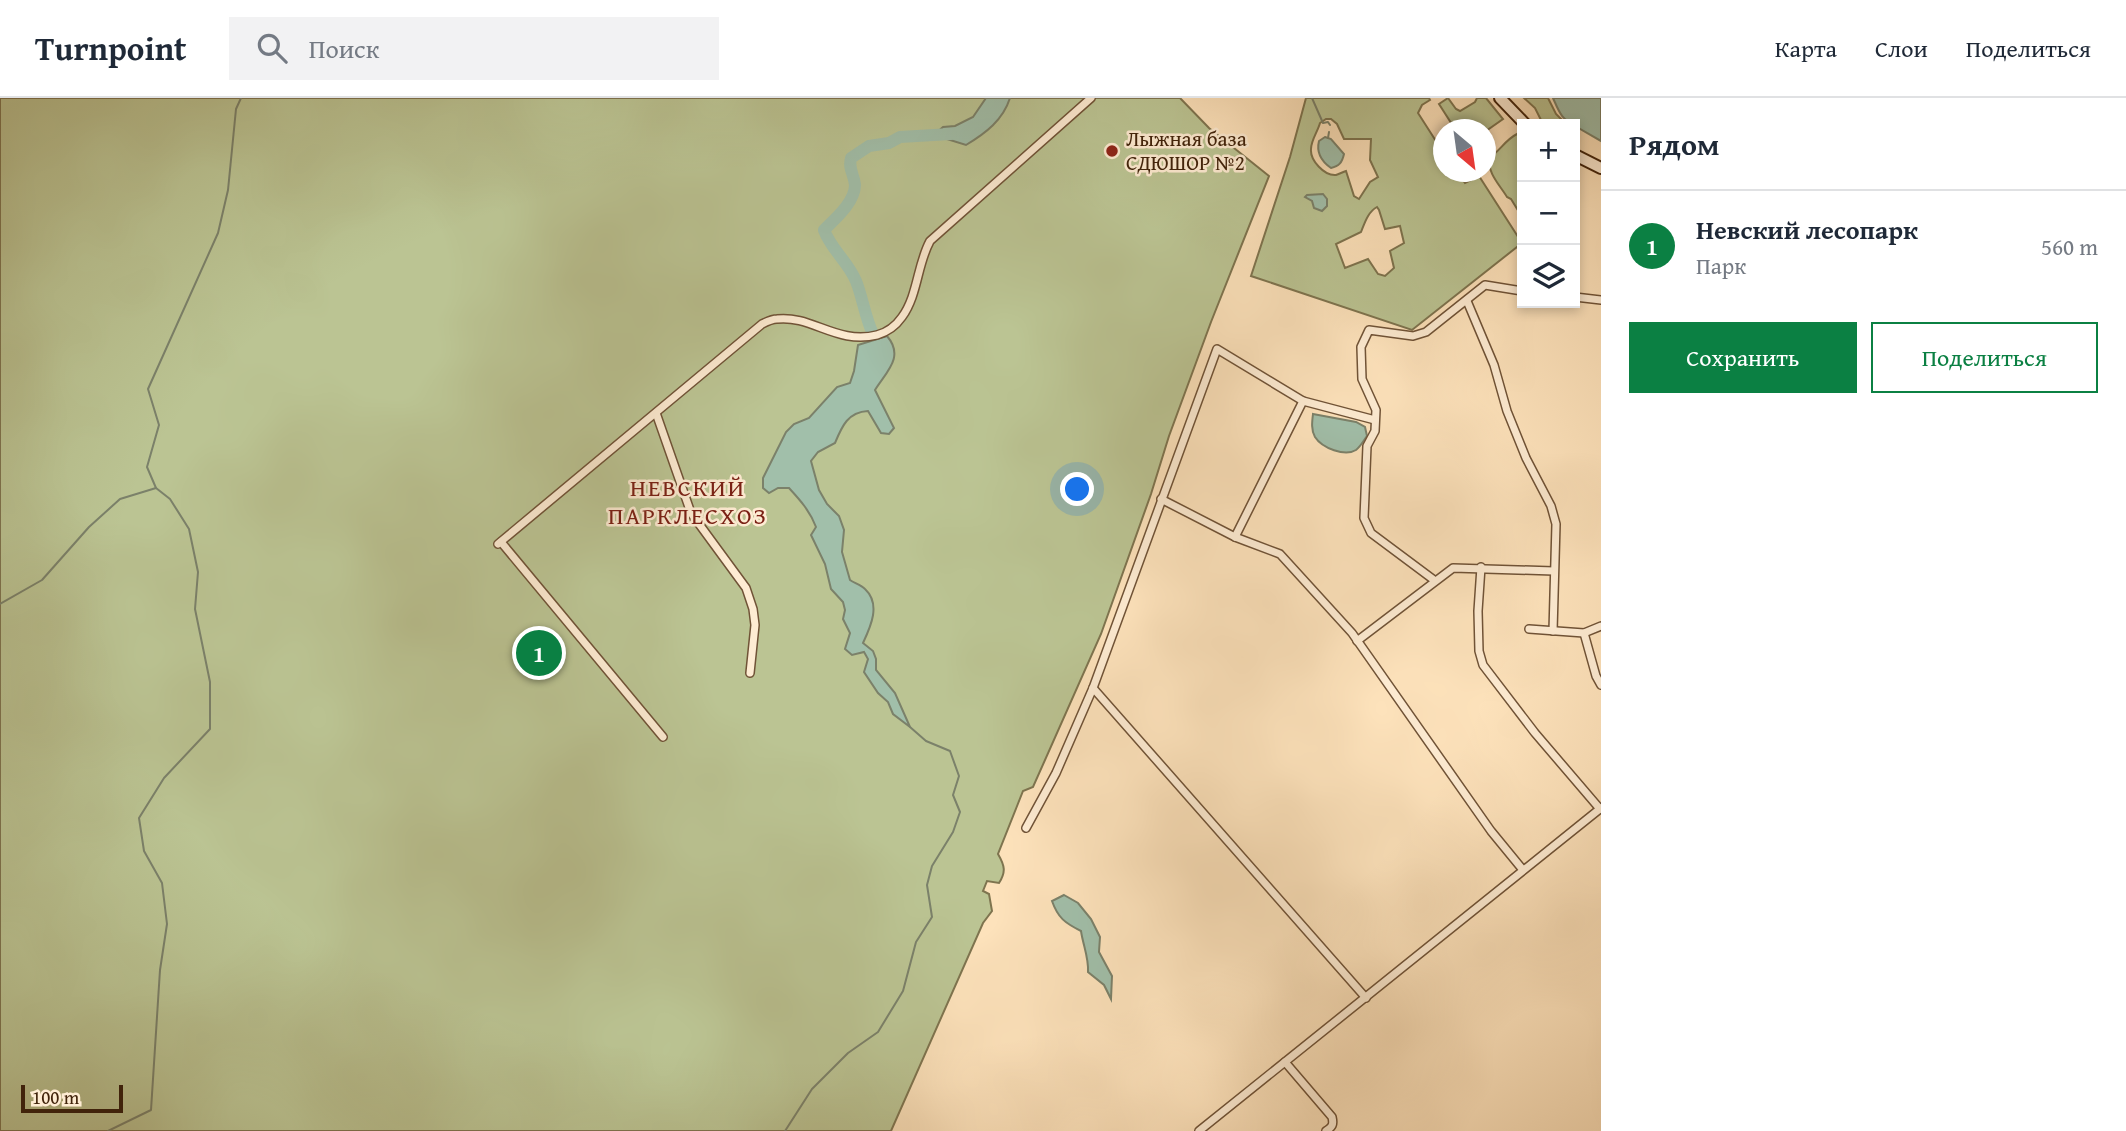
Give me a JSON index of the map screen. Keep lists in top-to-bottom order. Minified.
{"districts":["НЕВСКИЙ ПАРКЛЕСХОЗ"],"places":["Лыжная база СДЮШОР №2"],"scale_bar":"100 m","north":"bottom right","page":{"header":"Turnpoint","search":"Поиск","nav":["Карта","Слои","Поделиться"],"heading":"Рядом","map_buttons":["+","−"],"list":[{"mark":"1","name":"Невский лесопарк","note":"Парк","value":"560 m"}],"buttons":["Сохранить","Поделиться"],"pins":"1","scale":"100 m"}}
